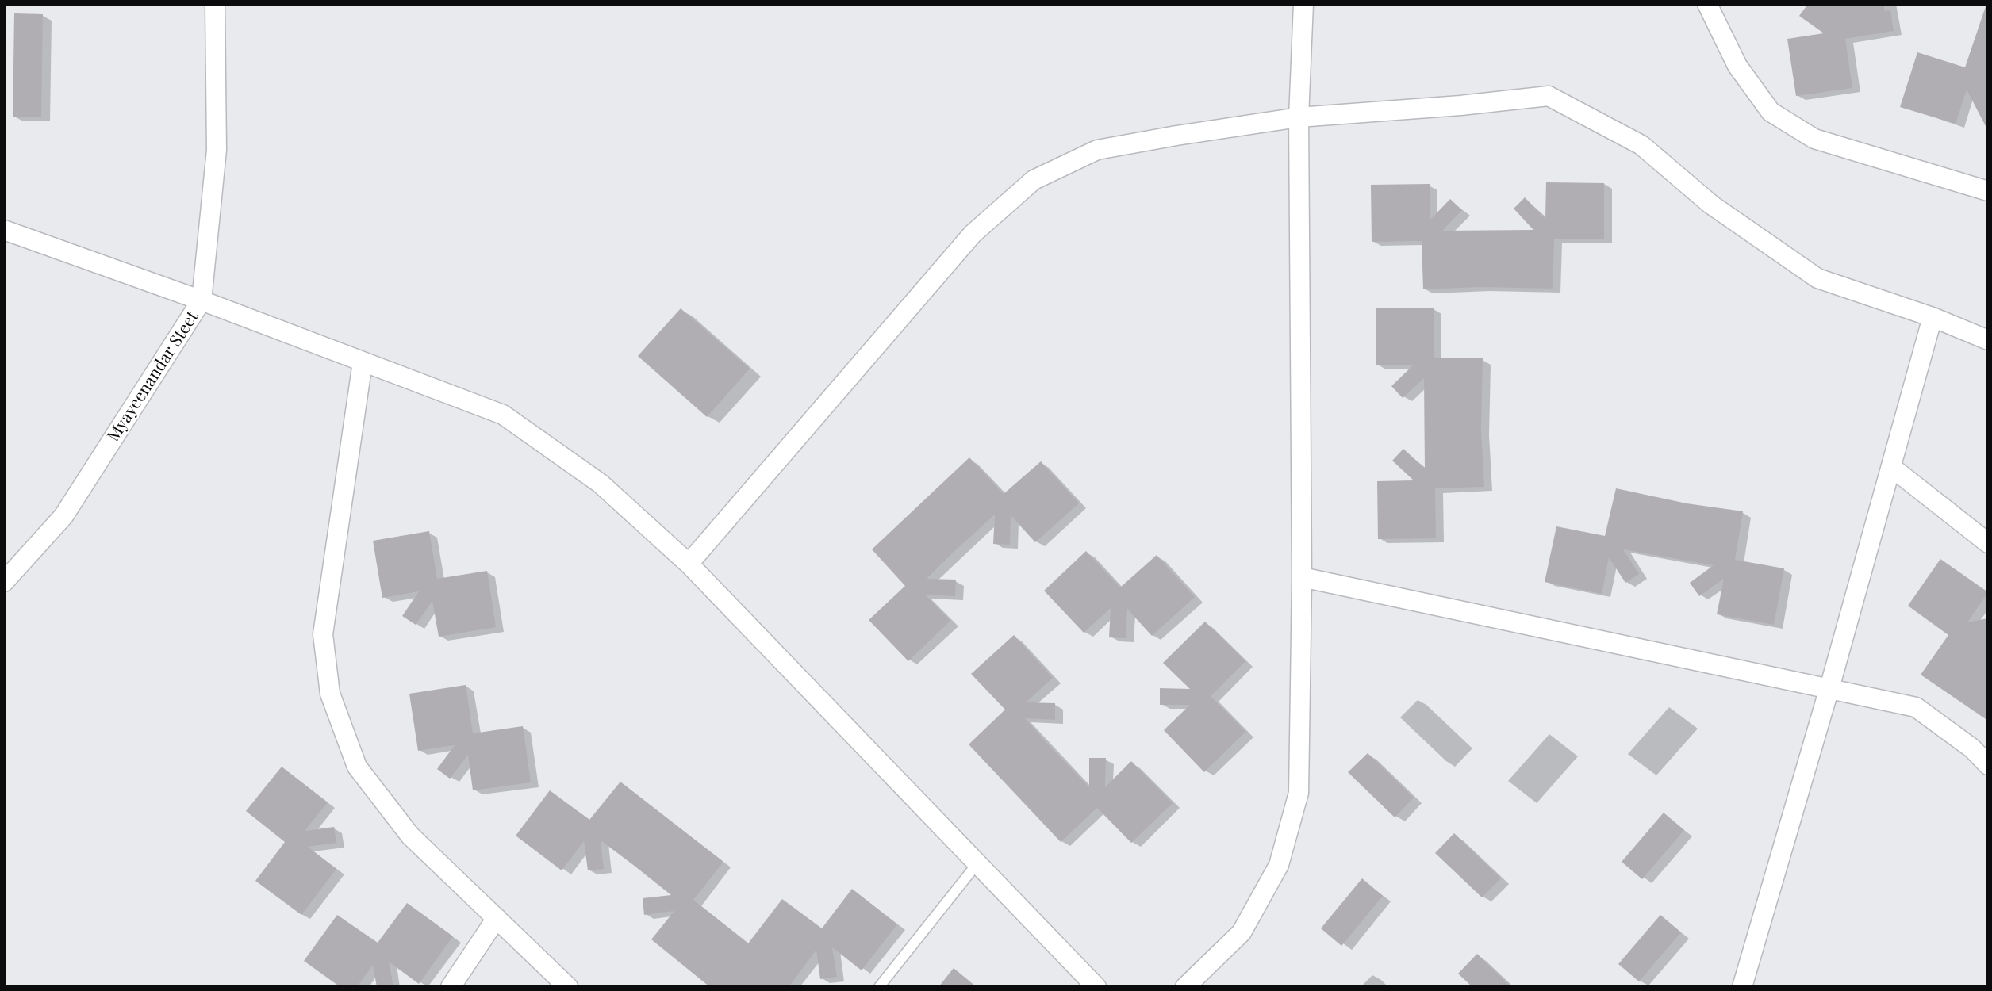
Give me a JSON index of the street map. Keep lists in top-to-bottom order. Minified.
{"streets":{"street":["Myayeenandar Steet"]}}
